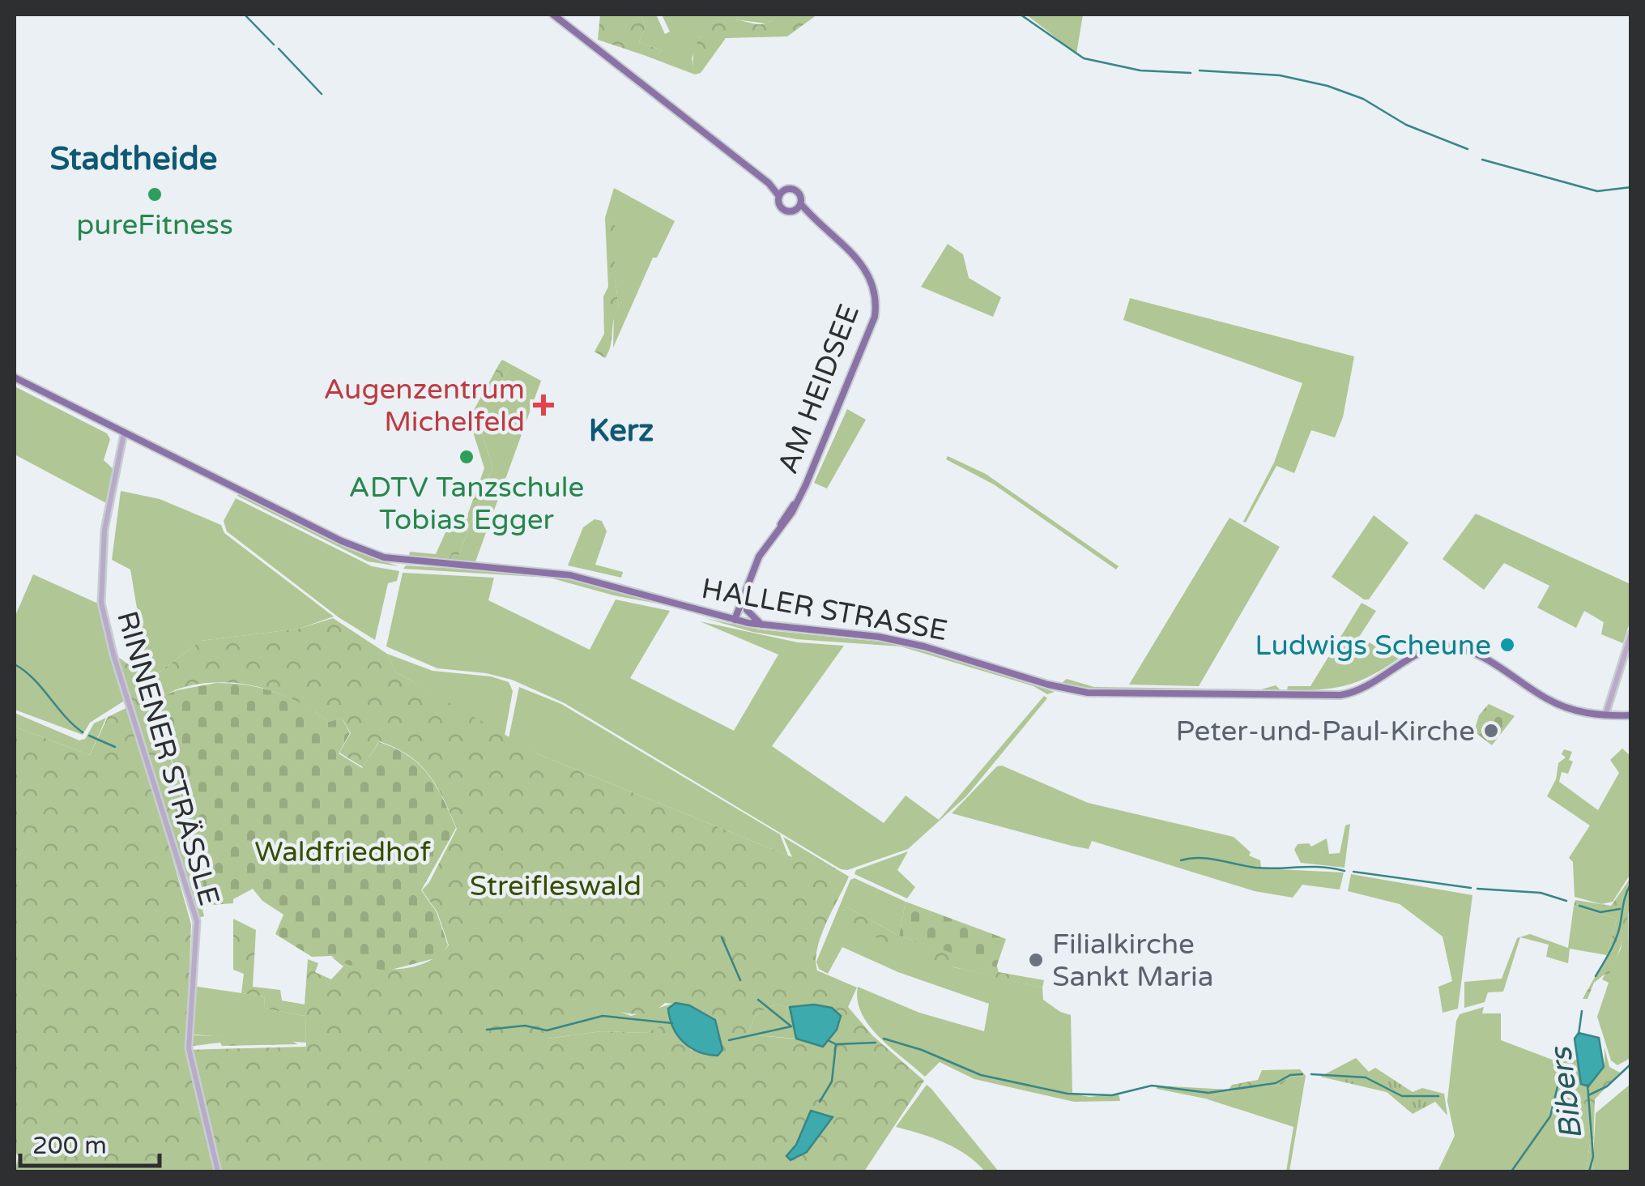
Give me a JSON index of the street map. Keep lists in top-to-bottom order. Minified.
{"streets":{"main road":["AM HEIDSEE","HALLER STRASSE"],"street":["RINNENER STRÄSSLE"]},"crossings":[["HALLER STRASSE","RINNENER STRÄSSLE"]],"districts":["Stadtheide","Kerz"],"water":["Bibers"],"parks":["Waldfriedhof","Streifleswald"],"places":{"other":["pureFitness","ADTV Tanzschule Tobias Egger","Ludwigs Scheune","Peter-und-Paul-Kirche","Filialkirche Sankt Maria"],"health":["Augenzentrum Michelfeld"]},"scale_bar":"200 m"}
